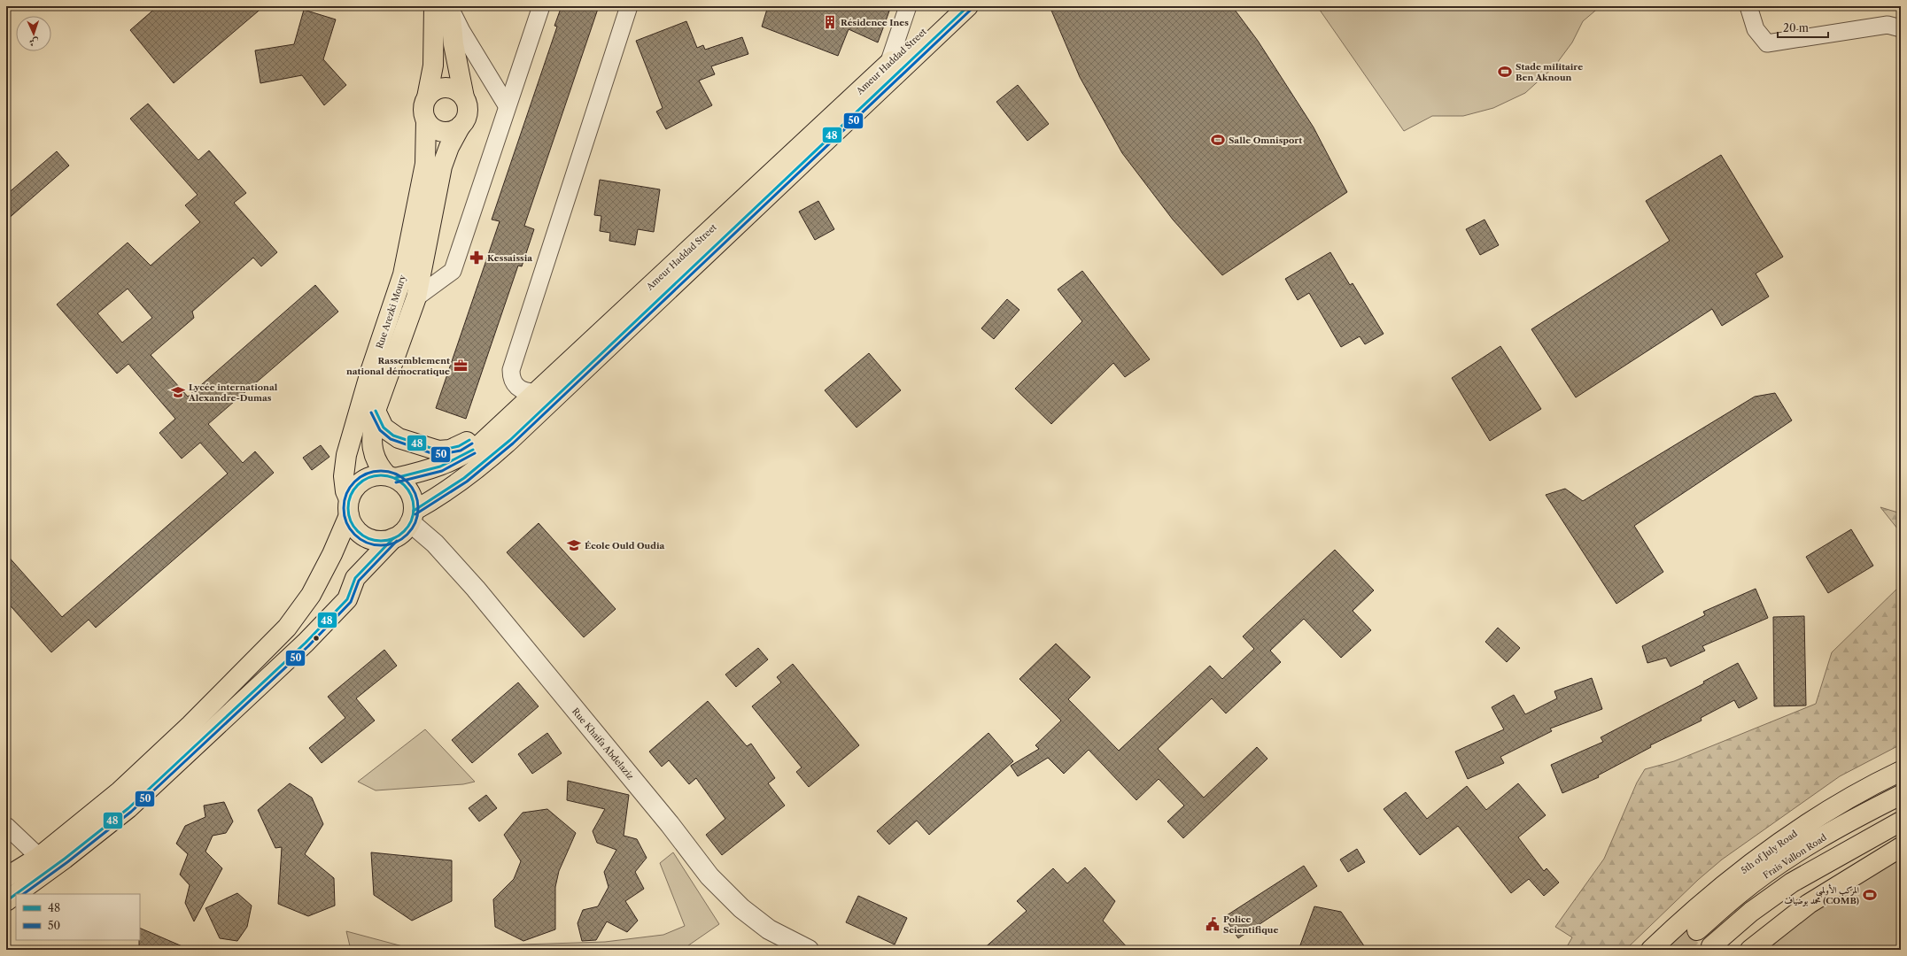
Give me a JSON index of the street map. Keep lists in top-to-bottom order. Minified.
{"streets":{"main road":["Ameur Haddad Street","Rue Arezki Moury","5th of July Road","Frais Vallon Road"],"street":["Rue Khaifa Abdelaziz"]},"crossings":[["Ameur Haddad Street","Rue Arezki Moury"],["Ameur Haddad Street","Rue Khaifa Abdelaziz"],["Rue Arezki Moury","Rue Khaifa Abdelaziz"]],"places":{"building":["Résidence Ines"],"sports":["Stade militaire Ben Aknoun","Salle Omnisport","المركب الأولمبي محمد بوضياف (COMB)"],"pharmacy":["Kessaissia"],"office":["Rassemblement national démocratique"],"school or university":["Lycée international Alexandre-Dumas","École Ould Oudia"],"public building":["Police Scientifique"]},"lines":["transit line 48","transit line 50"],"legend":["48","50"],"scale_bar":"20 m","north":"bottom"}
